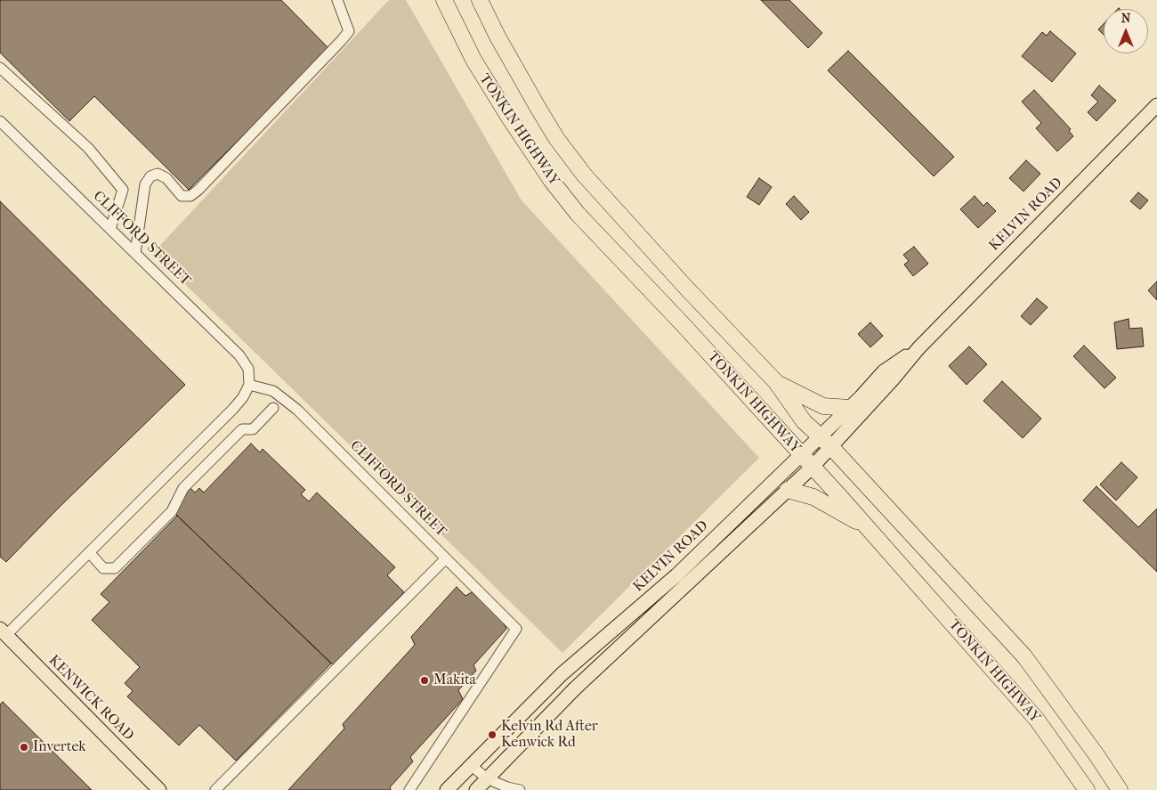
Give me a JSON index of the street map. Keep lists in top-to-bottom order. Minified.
{"streets":{"highway":["TONKIN HIGHWAY"],"main road":["KELVIN ROAD","KENWICK ROAD"],"street":["CLIFFORD STREET"]},"crossings":[["TONKIN HIGHWAY","KELVIN ROAD"]],"places":["Makita","Kelvin Rd After Kenwick Rd","Invertek"],"north":"top"}
